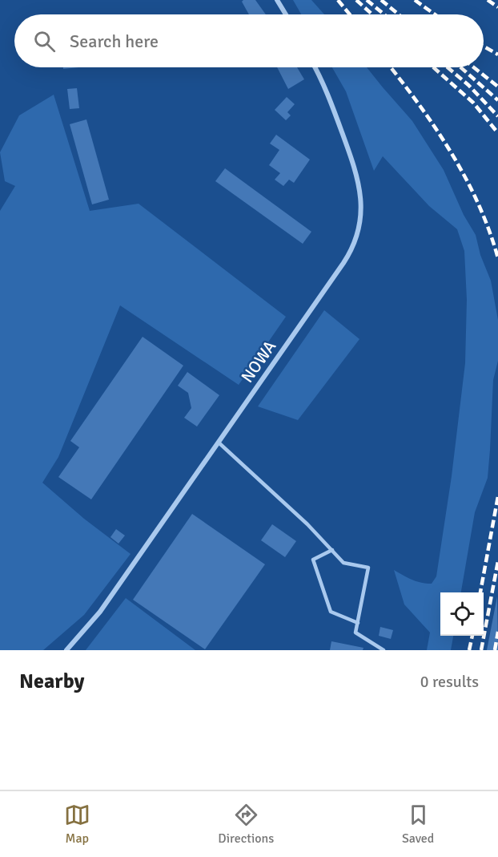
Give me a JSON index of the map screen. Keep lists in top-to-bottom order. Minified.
{"streets":{"street":["NOWA"]},"page":{"search":"Search here","heading":["Nearby","0 results"],"nav":["Map","Directions","Saved"]}}
